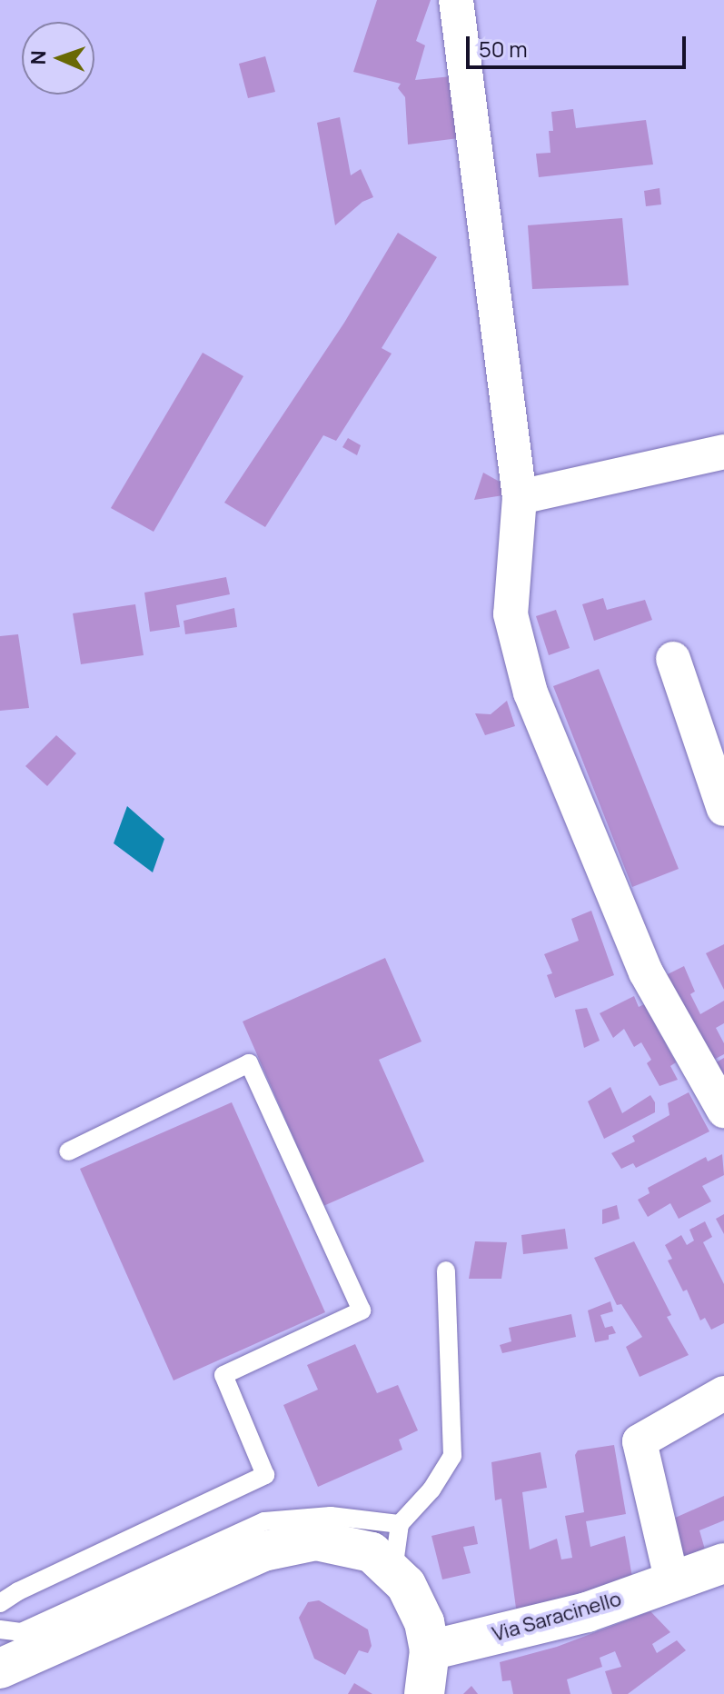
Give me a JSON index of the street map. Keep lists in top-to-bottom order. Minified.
{"streets":{"main road":["Via Saracinello"]},"scale_bar":"50 m","north":"left"}
